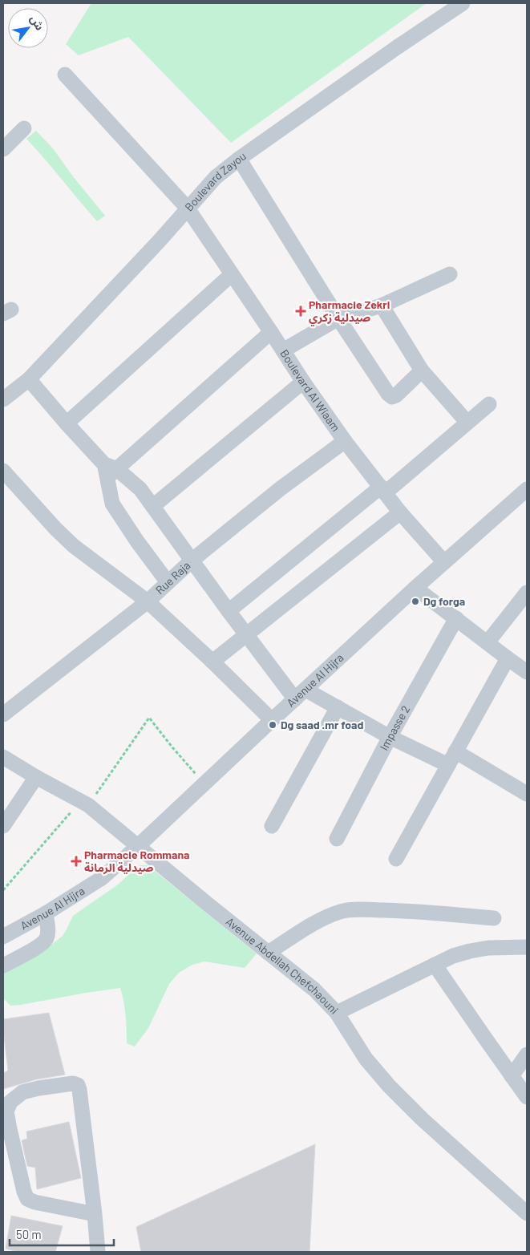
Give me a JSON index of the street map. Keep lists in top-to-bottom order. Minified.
{"streets":{"street":["Boulevard Zayou","Boulevard Al Wiaam","Rue Raja","Avenue Al Hijra","Impasse 2","Avenue Abdellah Chefchaouni"]},"crossings":[["Boulevard Zayou","Boulevard Al Wiaam"],["Boulevard Al Wiaam","Rue Raja"],["Boulevard Al Wiaam","Avenue Al Hijra"],["Avenue Al Hijra","Avenue Abdellah Chefchaouni"]],"places":{"health":["Pharmacie Zekri صيدلية زكري","Pharmacie Rommana صيدلية الرمانة"],"other":["Dg forga","Dg saad .mr foad"]},"scale_bar":"50 m","north":"top right"}
